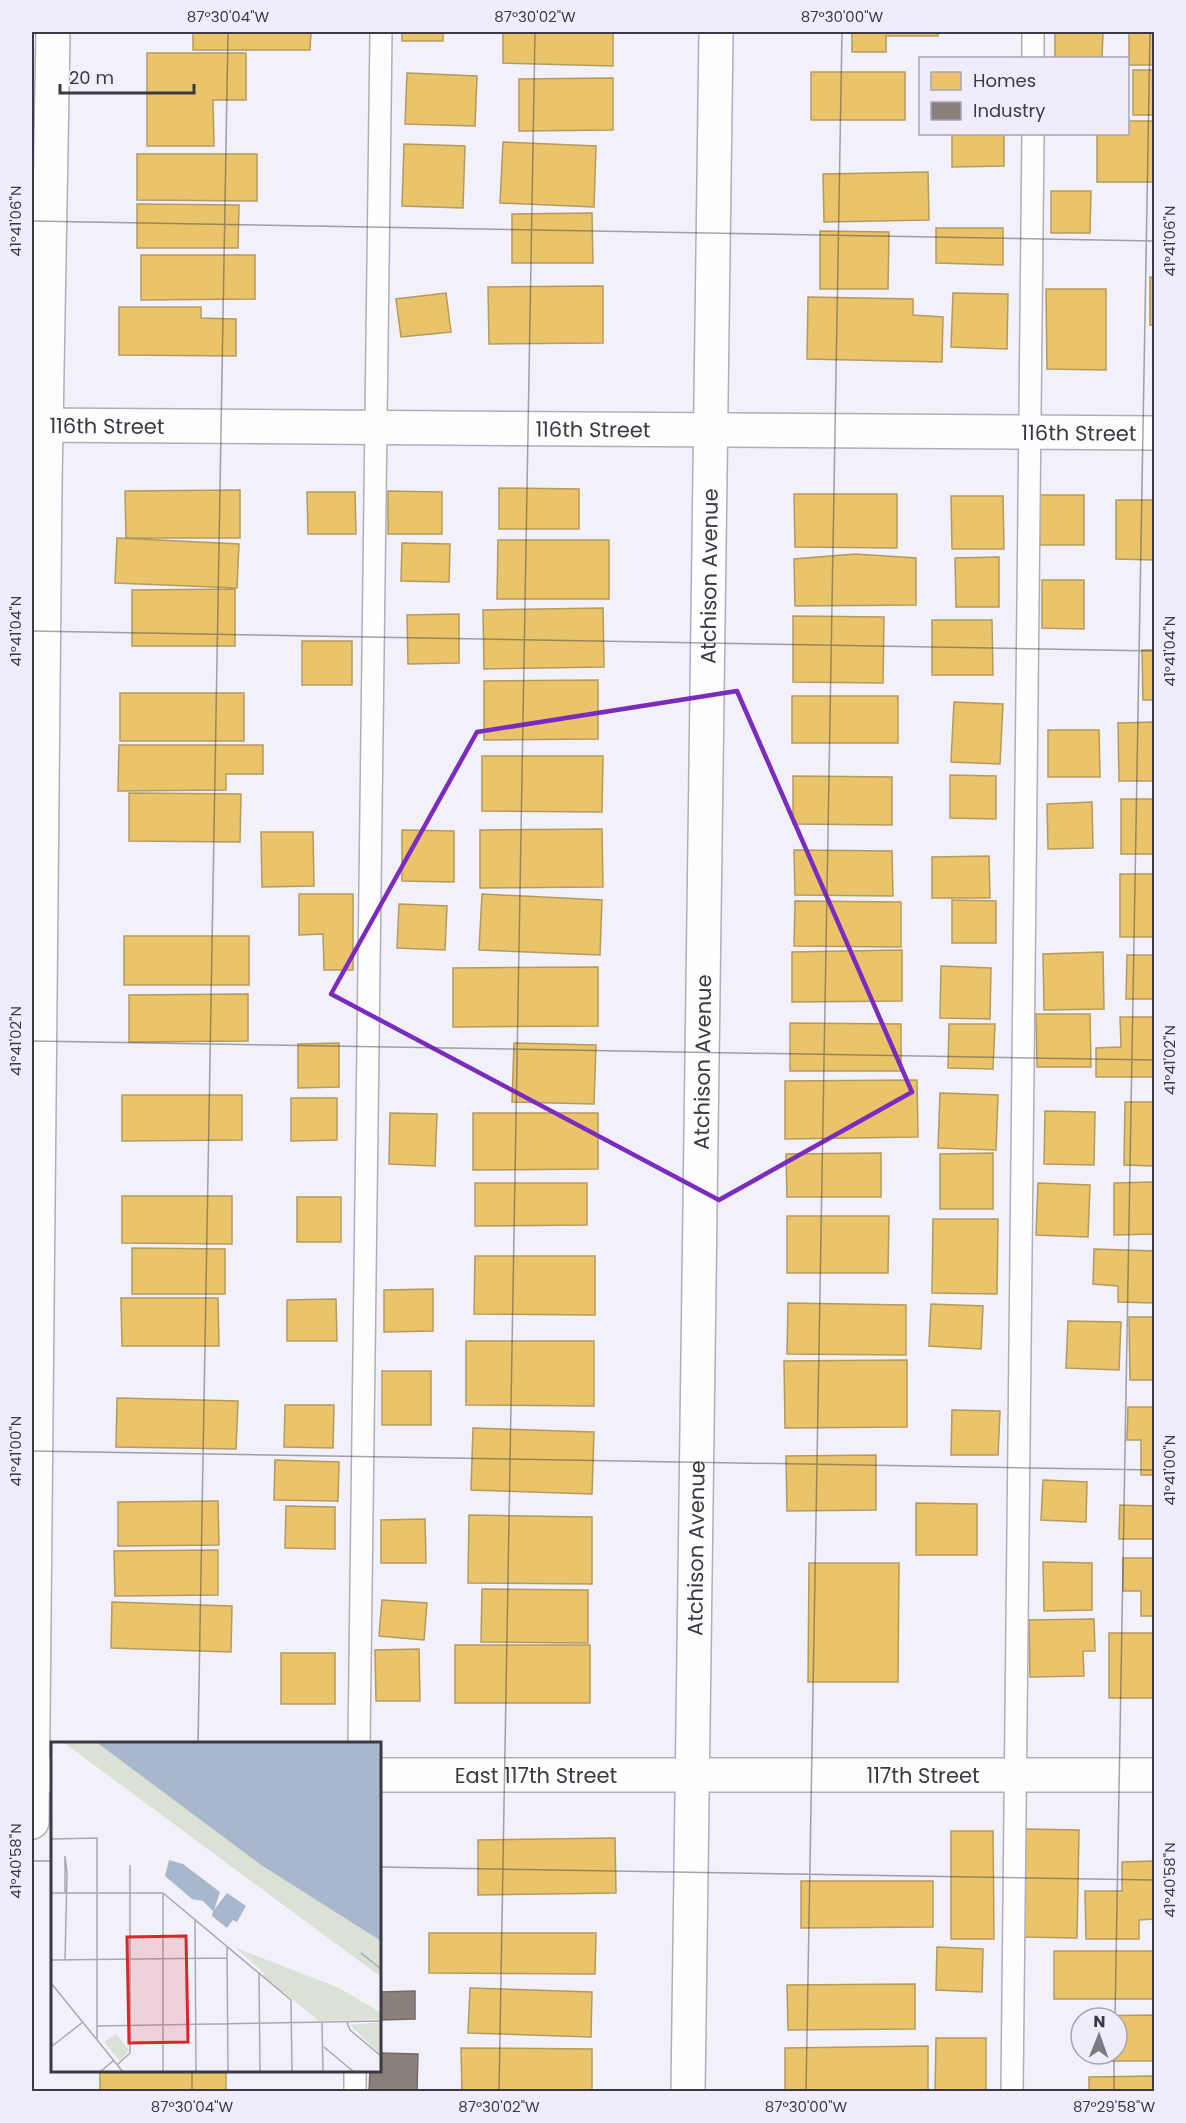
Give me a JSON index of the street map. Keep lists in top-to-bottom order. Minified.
{"streets":{"street":["116th Street","Atchison Avenue","East 117th Street","117th Street"]},"crossings":[["116th Street","Atchison Avenue"],["Atchison Avenue","East 117th Street"],["Atchison Avenue","117th Street"],["East 117th Street","117th Street"]],"legend":["Homes","Industry"],"scale_bar":"20 m","north":"top","coordinates":["87°30'04\"W","87°30'02\"W","87°30'00\"W","41°41'06\"N","41°41'04\"N","41°41'02\"N","41°41'00\"N","41°40'58\"N","87°29'58\"W"]}
